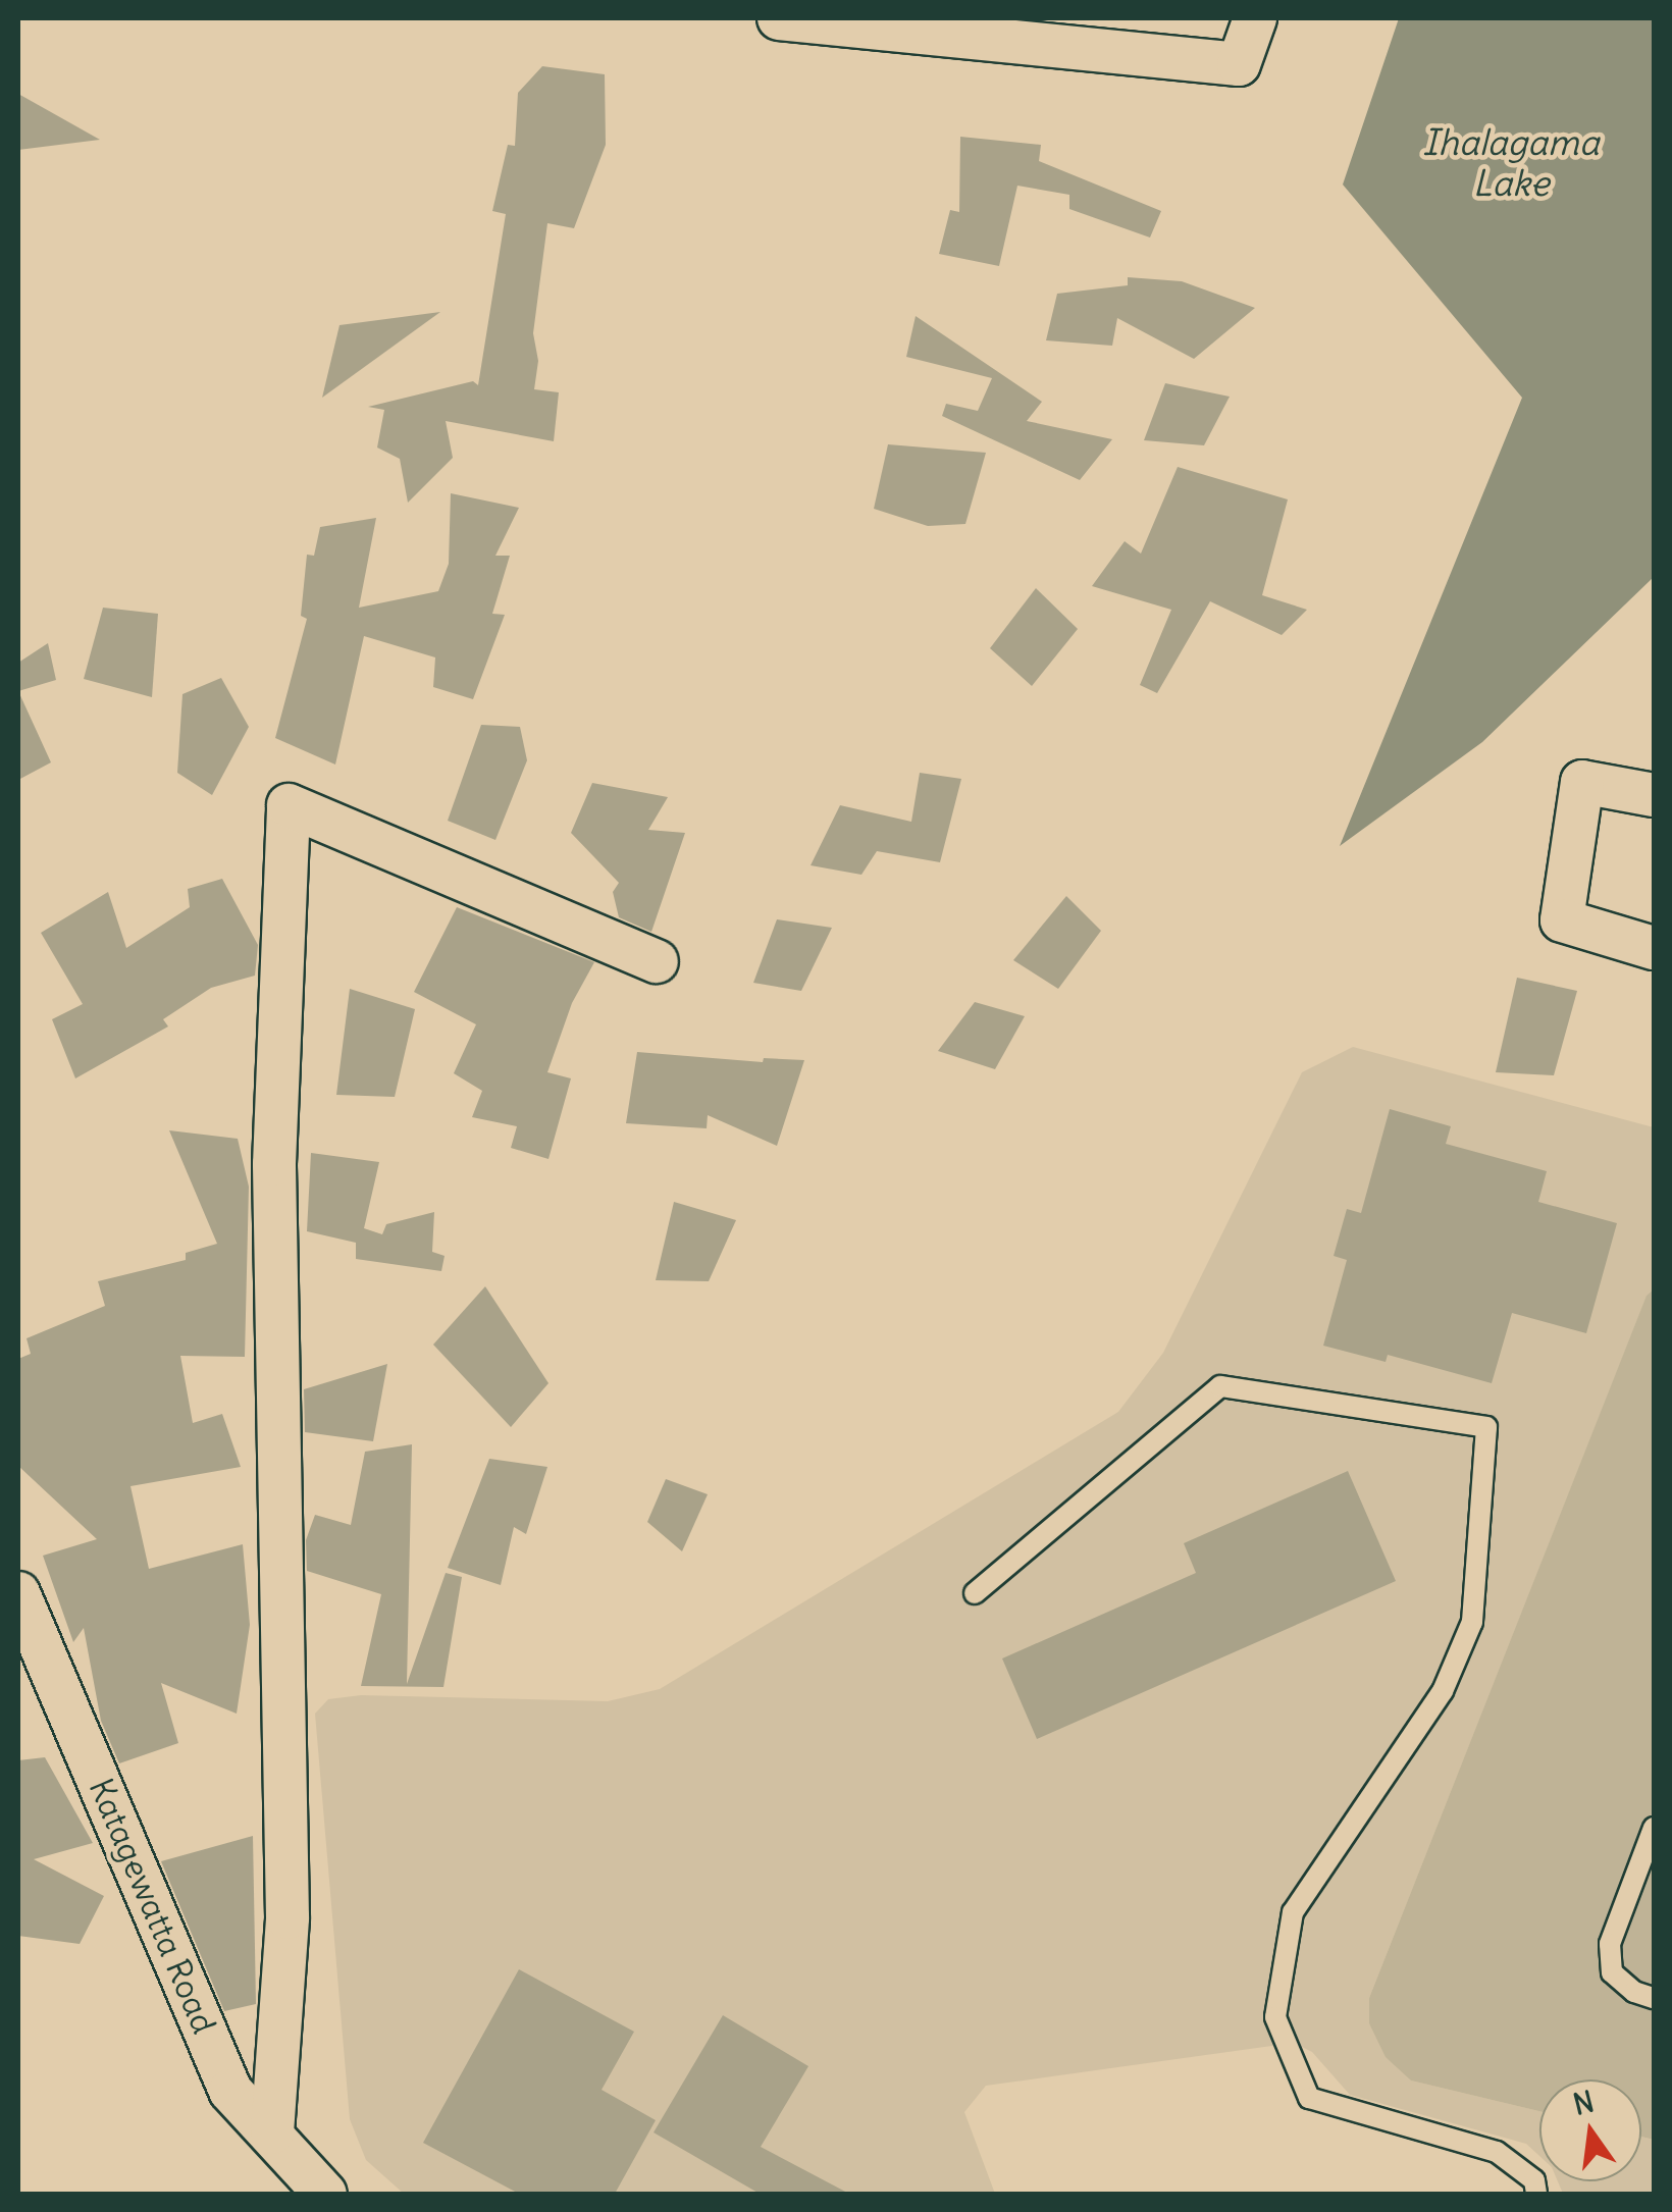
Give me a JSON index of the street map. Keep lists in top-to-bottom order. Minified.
{"streets":{"street":["Katagewatta Road"]},"water":["Ihalagama Lake"],"north":"top"}
